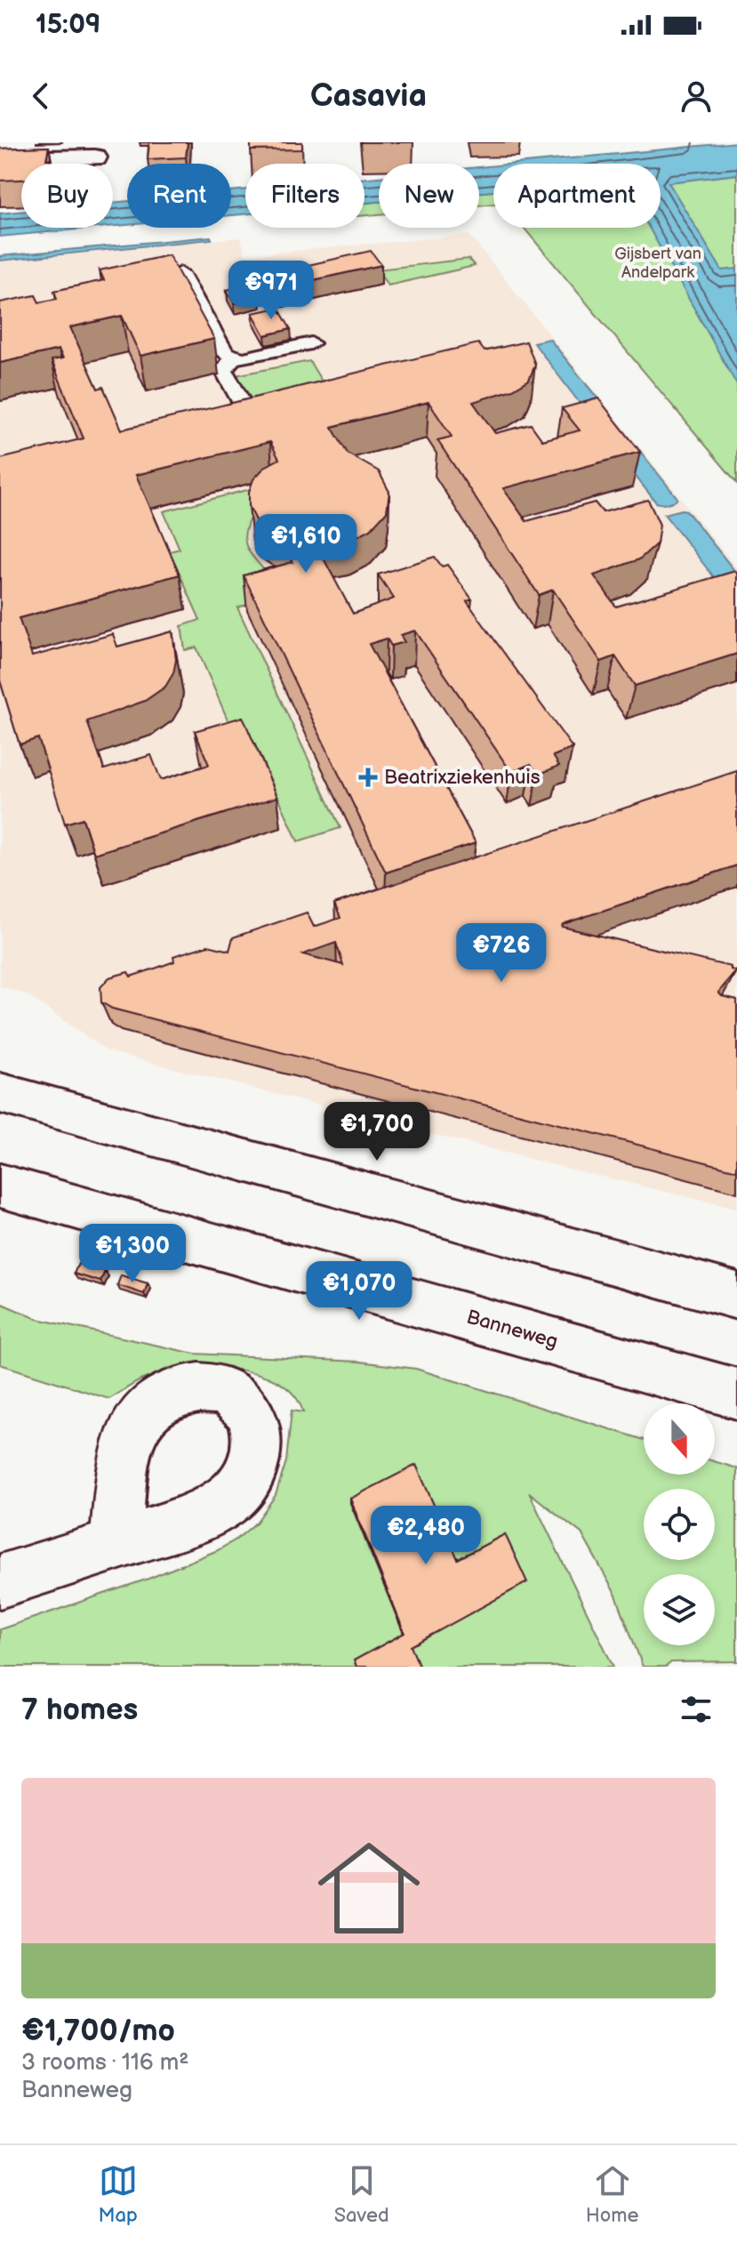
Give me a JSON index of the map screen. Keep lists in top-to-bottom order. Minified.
{"streets":{"main road":["Banneweg"]},"parks":["Gijsbert van Andelpark"],"places":{"health":["Beatrixziekenhuis"]},"north":"bottom","page":{"status":"15:09","header":"Casavia","chip":["Buy","Rent","Filters","New","Apartment"],"price":["€971","€1,610","€726","€1,700","€1,300","€1,070","€2,480"],"heading":"7 homes","list":[{"name":"€1,700/mo","note":"3 rooms · 116 m² · Banneweg"}],"tabs":["Map","Saved","Home"]}}
